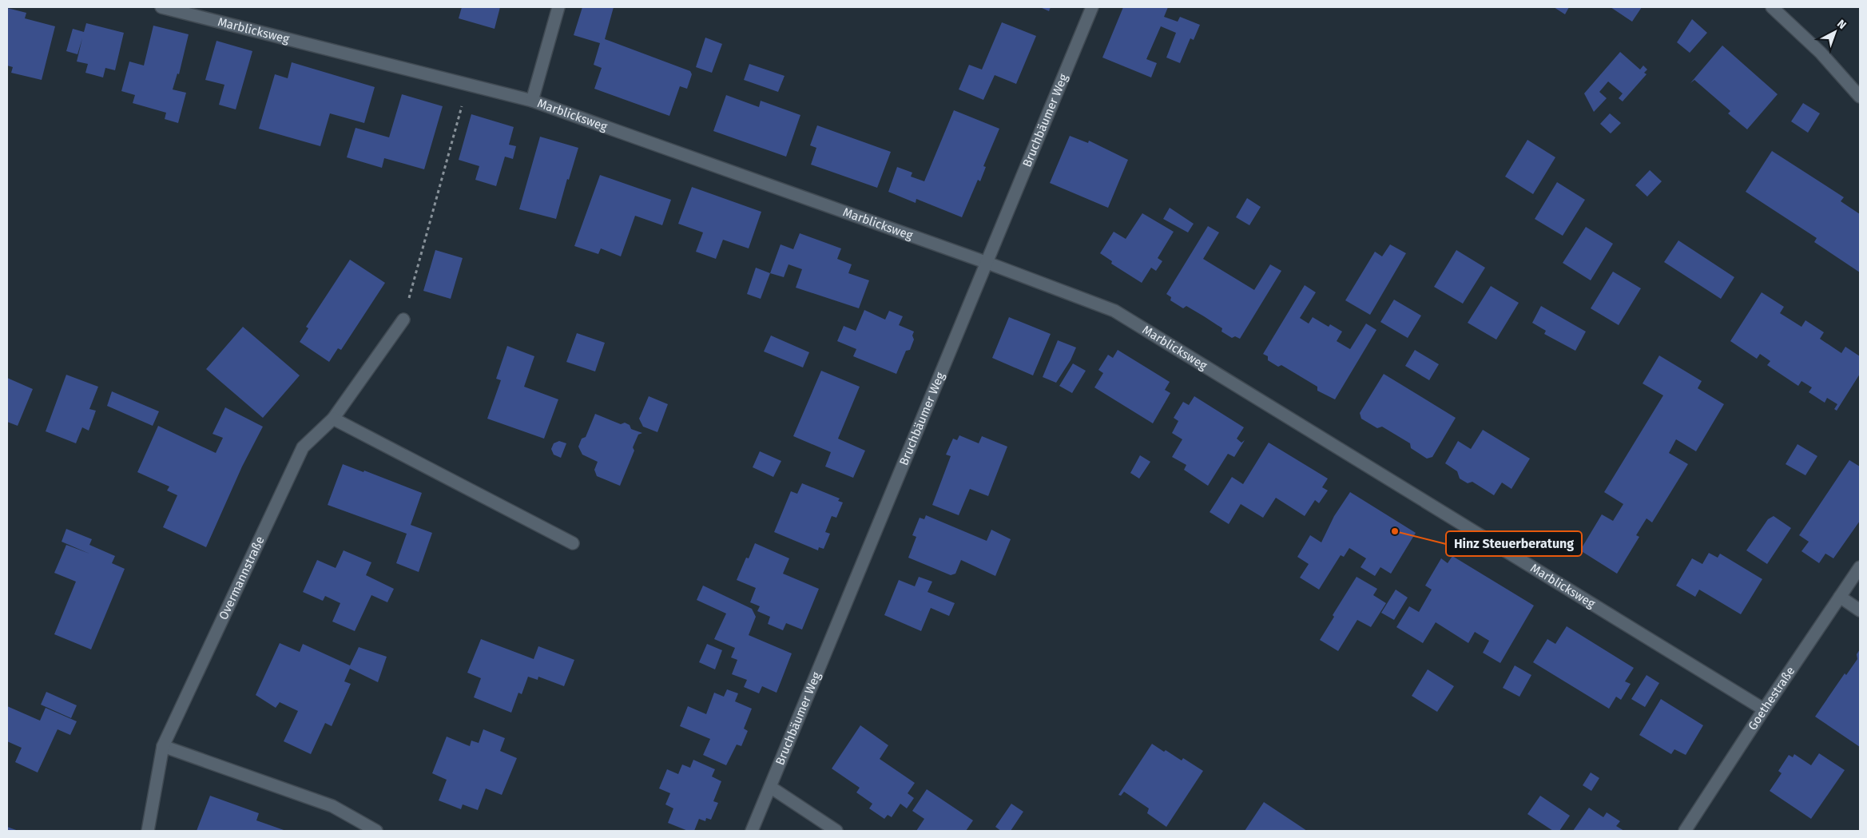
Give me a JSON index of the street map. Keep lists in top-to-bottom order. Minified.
{"streets":{"street":["Marblicksweg","Bruchbäumer Weg","Overmannstraße","Goethestraße"]},"crossings":[["Marblicksweg","Bruchbäumer Weg"],["Marblicksweg","Goethestraße"]],"places":["Hinz Steuerberatung"],"north":"top right"}
